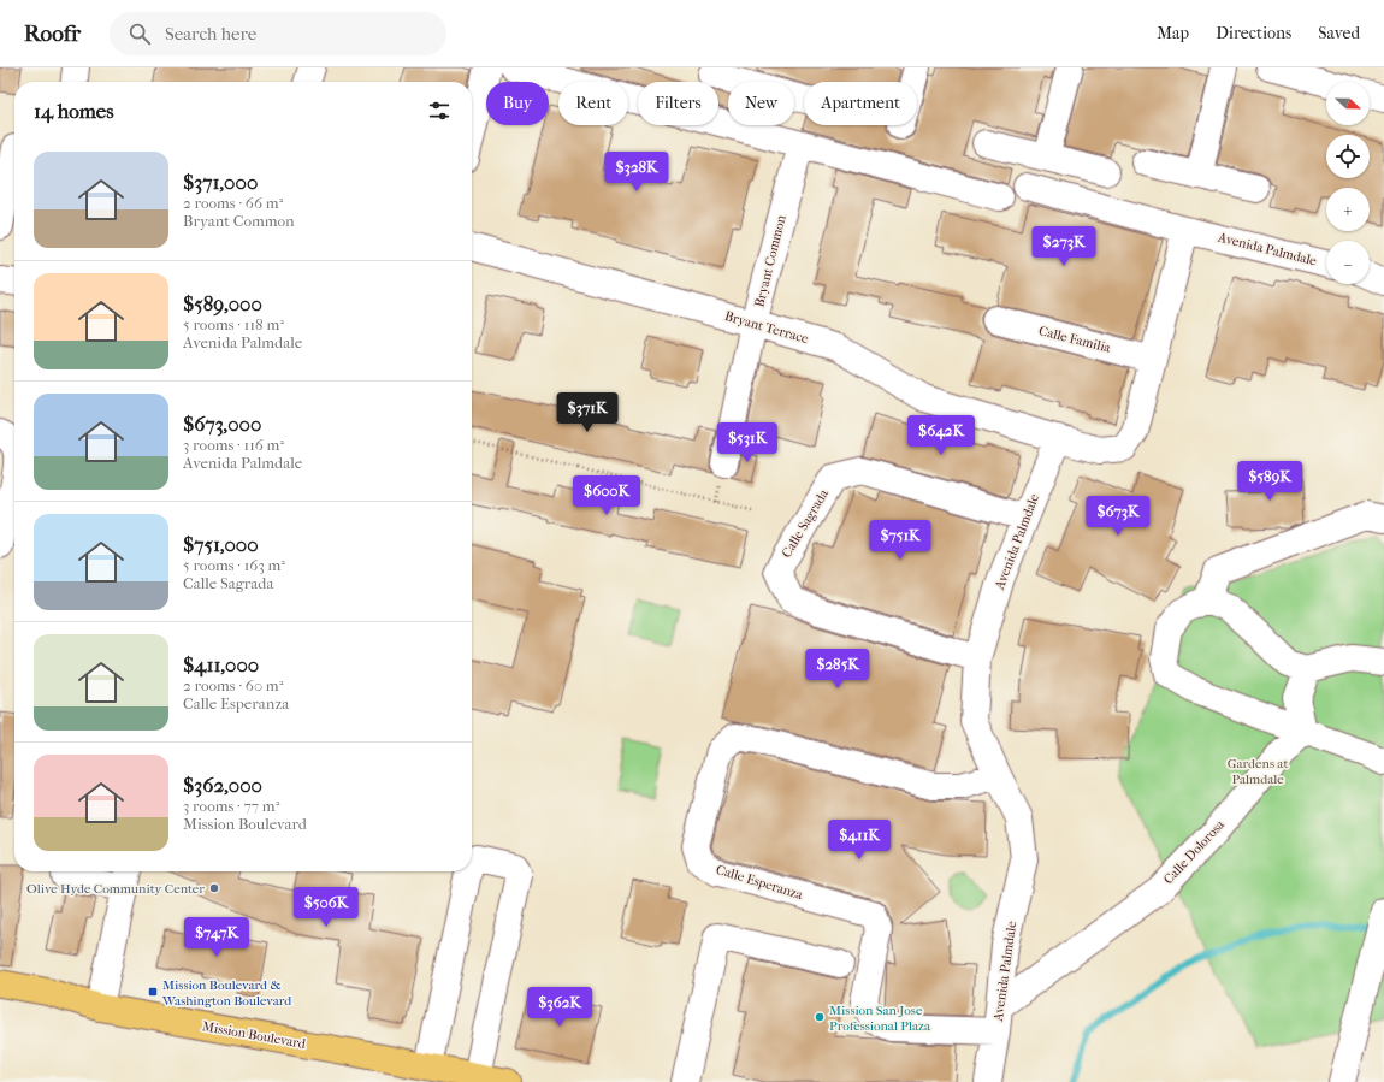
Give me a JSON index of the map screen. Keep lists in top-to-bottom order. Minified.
{"streets":{"main road":["Mission Boulevard"],"street":["Avenida Palmdale","Bryant Common","Bryant Terrace","Calle Familia","Calle Sagrada","Calle Dolorosa","Calle Esperanza"]},"crossings":[["Avenida Palmdale","Bryant Terrace"],["Avenida Palmdale","Calle Sagrada"],["Avenida Palmdale","Calle Dolorosa"],["Avenida Palmdale","Calle Esperanza"],["Bryant Common","Bryant Terrace"],["Calle Dolorosa","Calle Esperanza"]],"parks":["Gardens at Palmdale"],"places":{"other":["Olive Hyde Community Center","Mission San Jose Professional Plaza"],"transit":["Mission Boulevard & Washington Boulevard"]},"north":"right","page":{"header":"Roofr","search":"Search here","nav":["Map","Directions","Saved"],"map_buttons":["+","−"],"chip":["Buy","Rent","Filters","New","Apartment"],"heading":"14 homes","list":[{"name":"$371,000","note":"2 rooms · 66 m² · Bryant Common"},{"name":"$589,000","note":"5 rooms · 118 m² · Avenida Palmdale"},{"name":"$673,000","note":"3 rooms · 116 m² · Avenida Palmdale"},{"name":"$751,000","note":"5 rooms · 163 m² · Calle Sagrada"},{"name":"$411,000","note":"2 rooms · 60 m² · Calle Esperanza"},{"name":"$362,000","note":"3 rooms · 77 m² · Mission Boulevard"}],"price":["$328K","$273K","$371K","$642K","$531K","$589K","$600K","$673K","$751K","$285K","$411K","$506K","$747K","$362K"]}}
